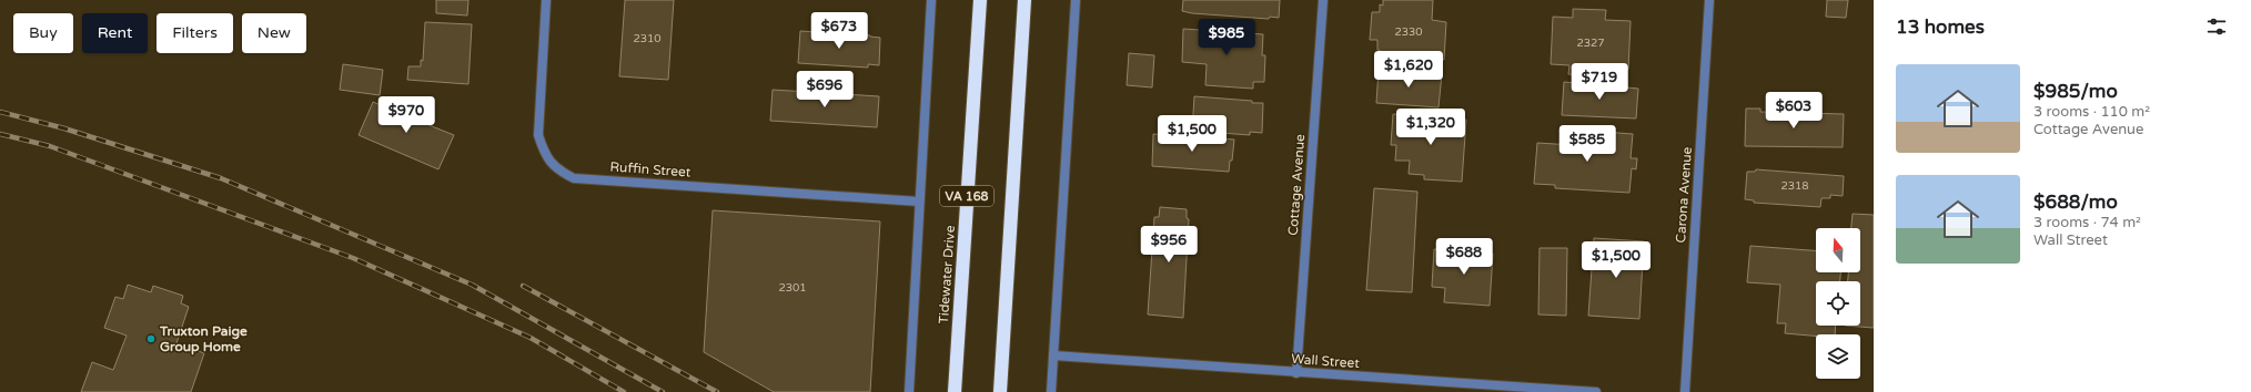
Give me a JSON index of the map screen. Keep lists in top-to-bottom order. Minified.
{"streets":{"highway":["VA 168","Tidewater Drive"],"street":["Ruffin Street","Cottage Avenue","Carona Avenue","Wall Street"]},"crossings":[["Cottage Avenue","Wall Street"]],"places":["Truxton Paige Group Home"],"house_numbers":["2330","2310","2327","2318","2301"],"north":"top","page":{"heading":"13 homes","price":["$673","$985","$1,620","$719","$696","$603","$970","$1,320","$1,500","$585","$956","$688","$1,500"],"chip":["Buy","Rent","Filters","New"],"list":[{"name":"$985/mo","note":"3 rooms · 110 m² · Cottage Avenue"},{"name":"$688/mo","note":"3 rooms · 74 m² · Wall Street"}]}}
